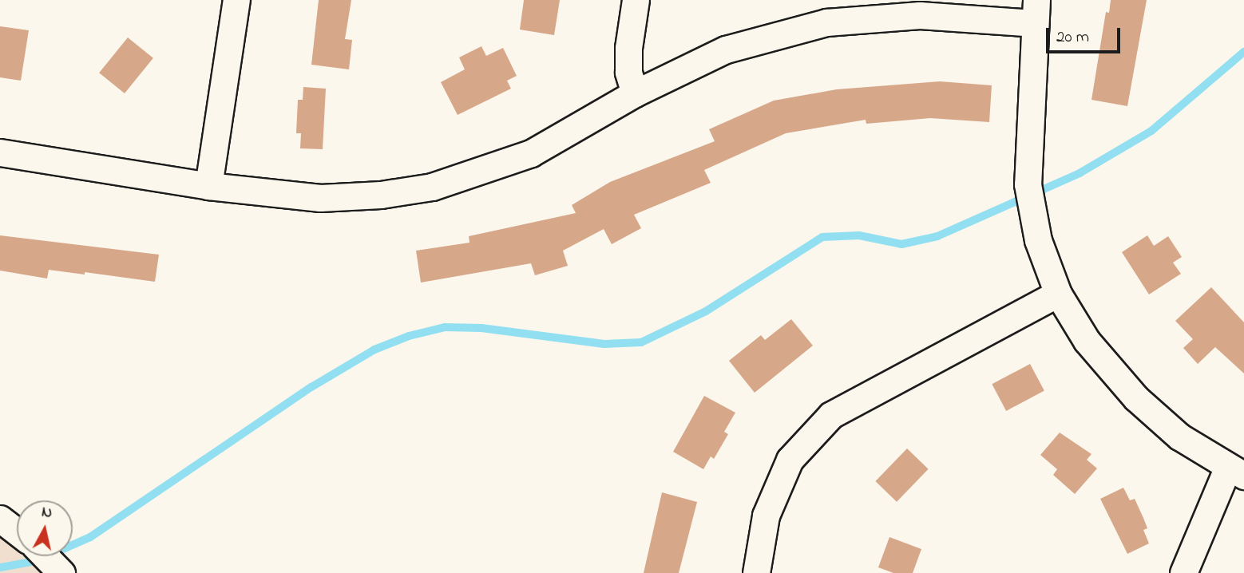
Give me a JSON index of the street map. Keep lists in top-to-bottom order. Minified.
{"scale_bar":"20 m","north":"top"}
